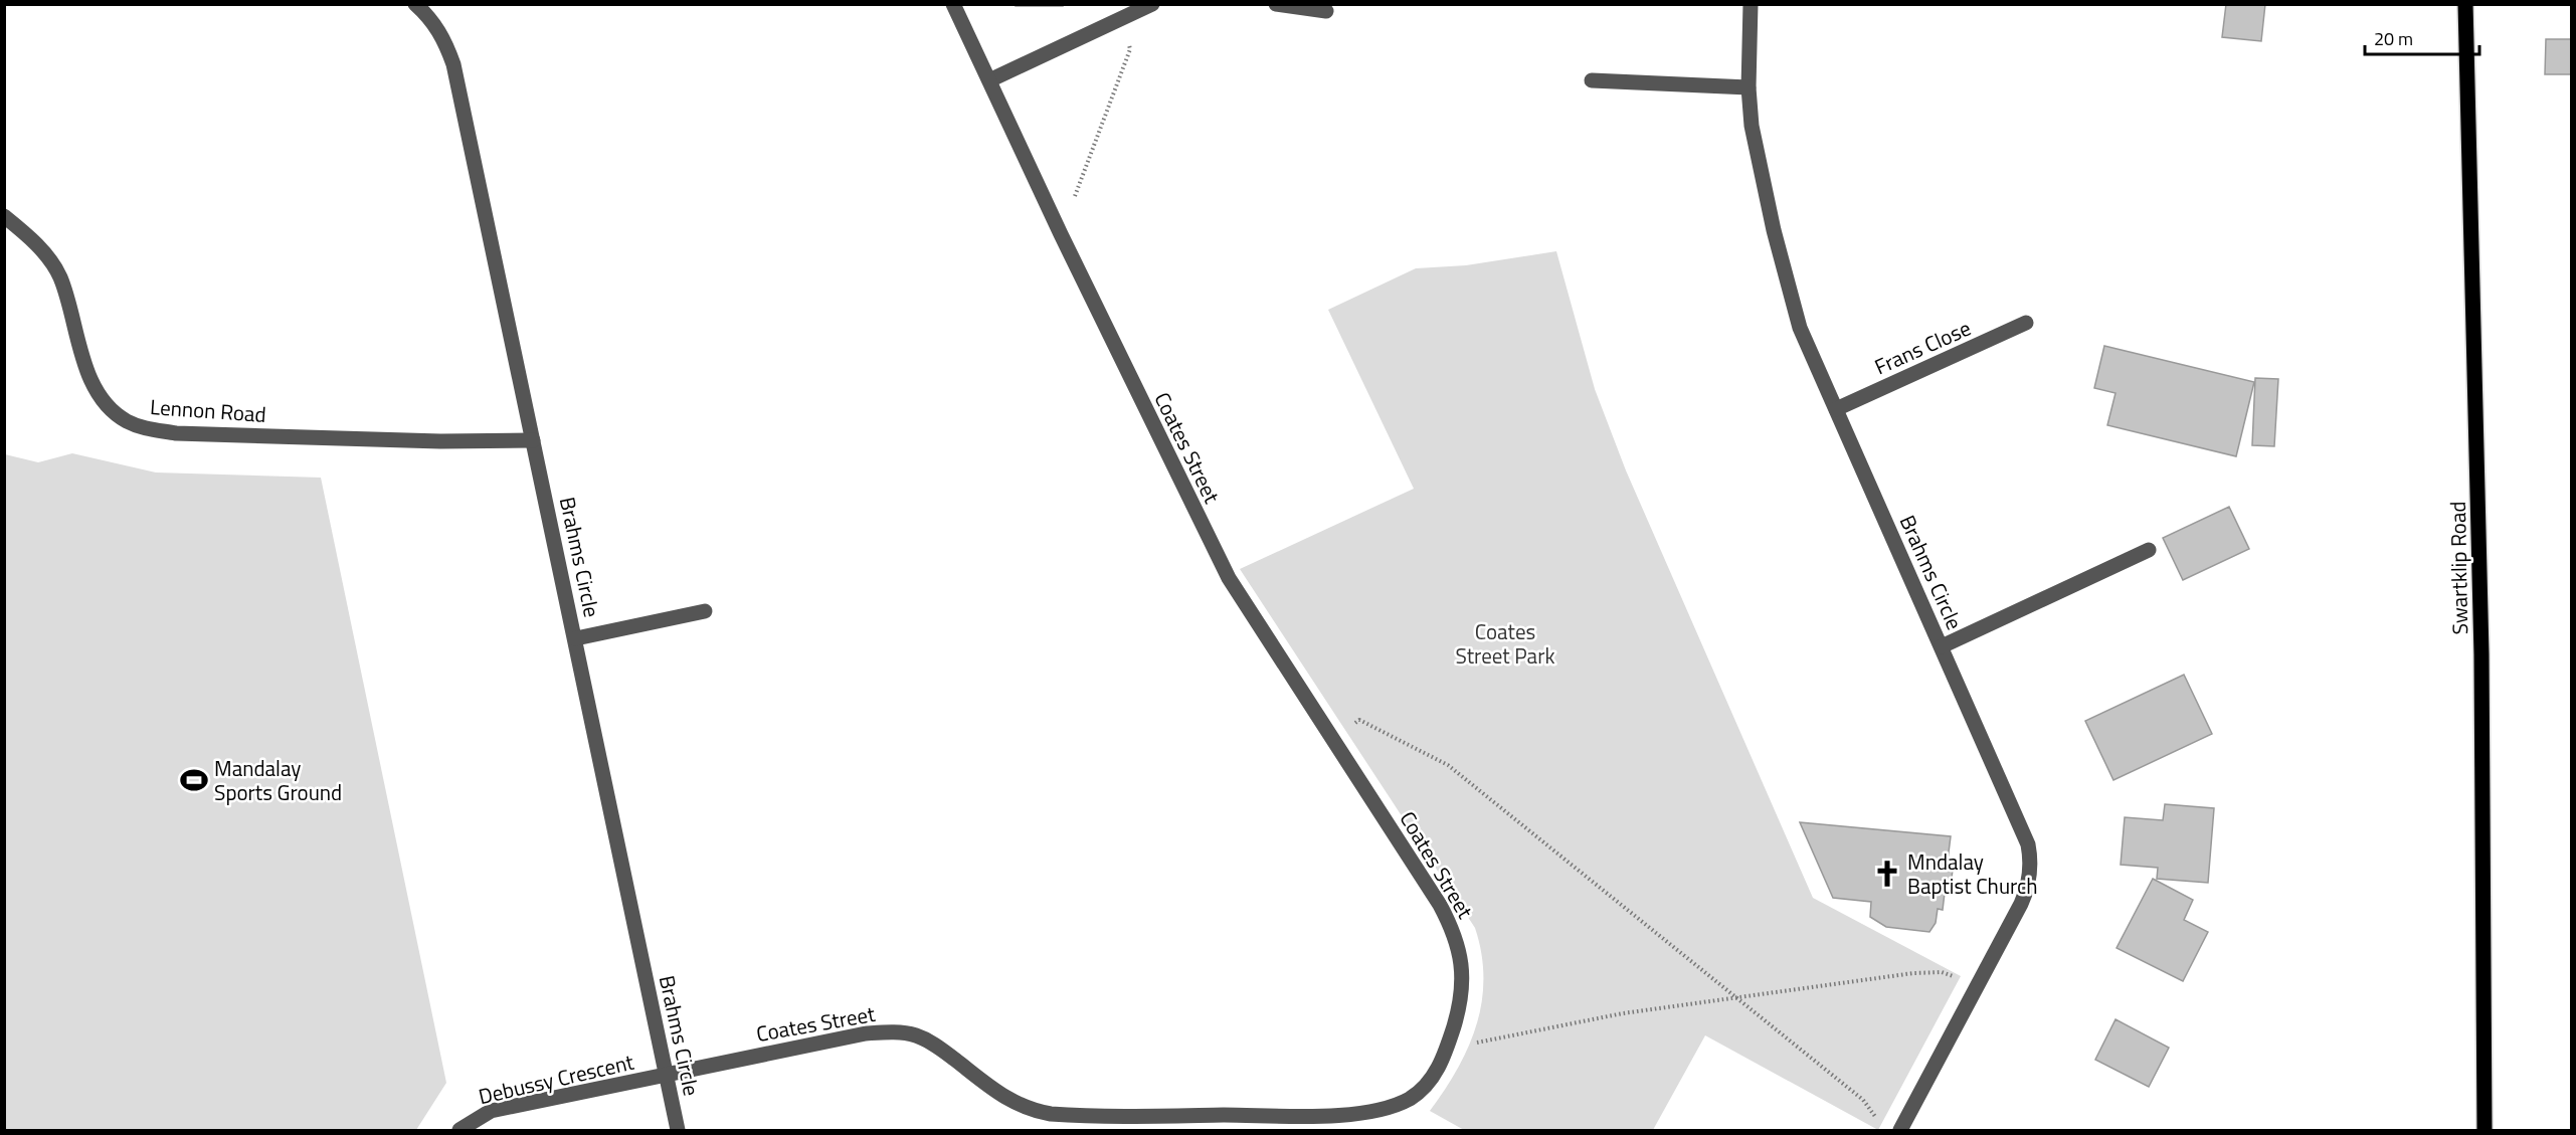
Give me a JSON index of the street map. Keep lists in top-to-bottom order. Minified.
{"streets":{"main road":["Swartklip Road"],"street":["Frans Close","Lennon Road","Coates Street","Brahms Circle","Debussy Crescent"]},"crossings":[["Frans Close","Brahms Circle"],["Lennon Road","Brahms Circle"],["Coates Street","Brahms Circle"],["Coates Street","Debussy Crescent"],["Brahms Circle","Debussy Crescent"]],"parks":["Coates Street Park"],"places":{"sports":["Mandalay Sports Ground"],"church":["Mndalay Baptist Church"]},"scale_bar":"20 m"}
